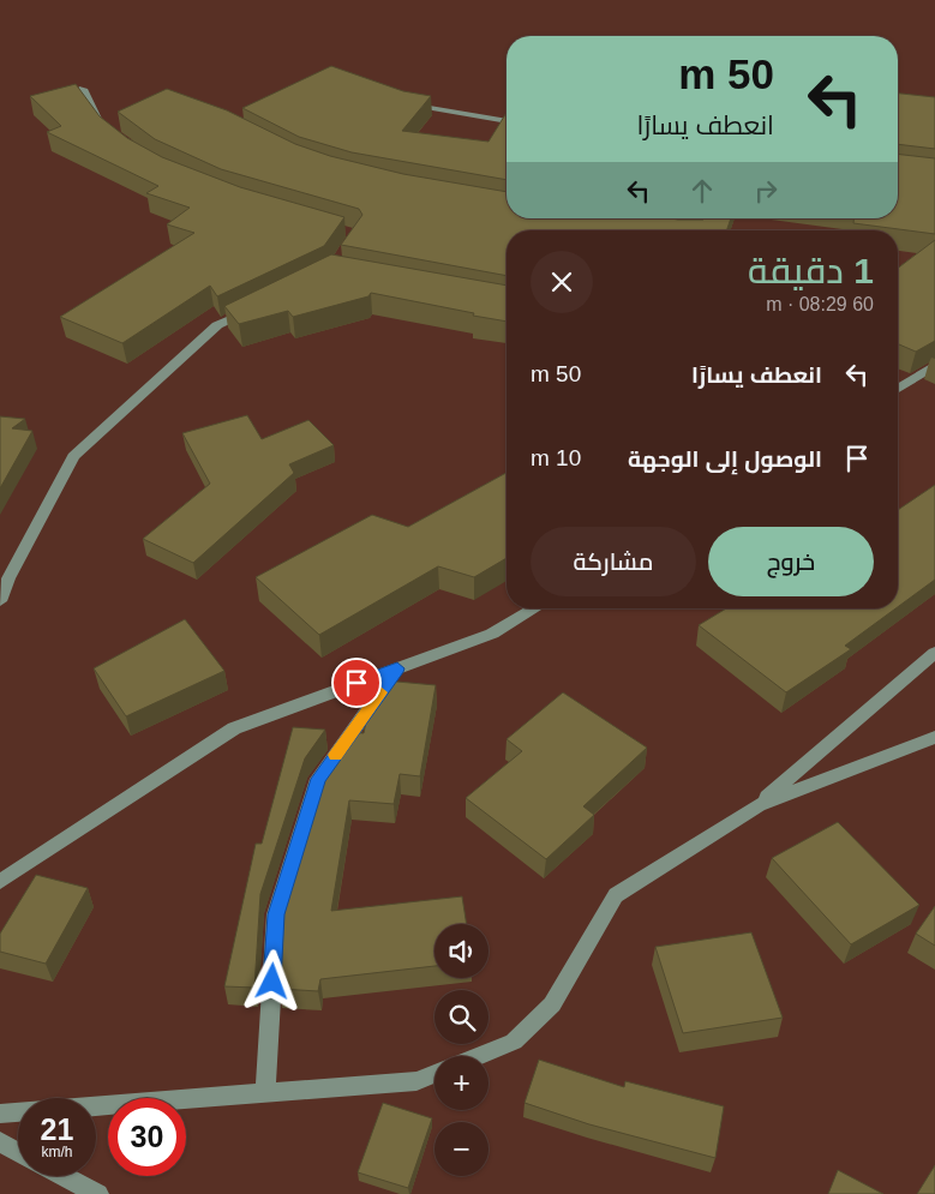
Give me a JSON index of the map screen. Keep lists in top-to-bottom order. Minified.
{"page":{"turn":["50 m","انعطف يسارًا"],"heading":["1 دقيقة","60 m · 08:29"],"list":[{"name":"انعطف يسارًا","value":"50 m"},{"name":"الوصول إلى الوجهة","value":"10 m"}],"buttons":["خروج","مشاركة"],"map_buttons":["+","−"],"speed":"21 km/h","limit":"30"}}
